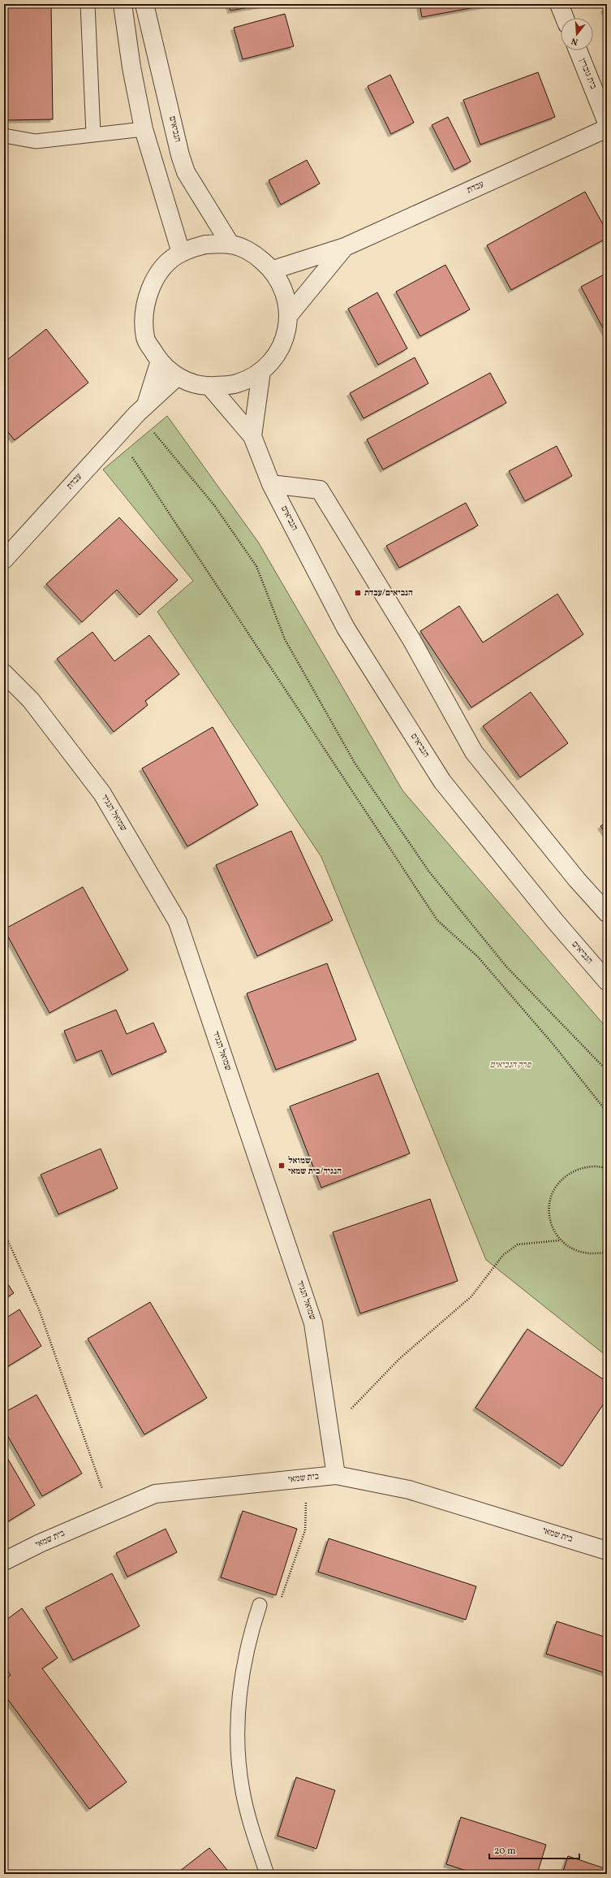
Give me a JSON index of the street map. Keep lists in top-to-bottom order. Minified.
{"streets":{"street":["בית גוברין","הנביאים","עבדת","שמואל הנגיד","בית שמאי"]},"crossings":[["שמואל הנגיד","בית שמאי"]],"parks":["פרק הנביאים"],"places":{"transit":["הנביאים/עבדת","שמואל הנגיד/בית שמאי"]},"scale_bar":"20 m","north":"bottom"}
